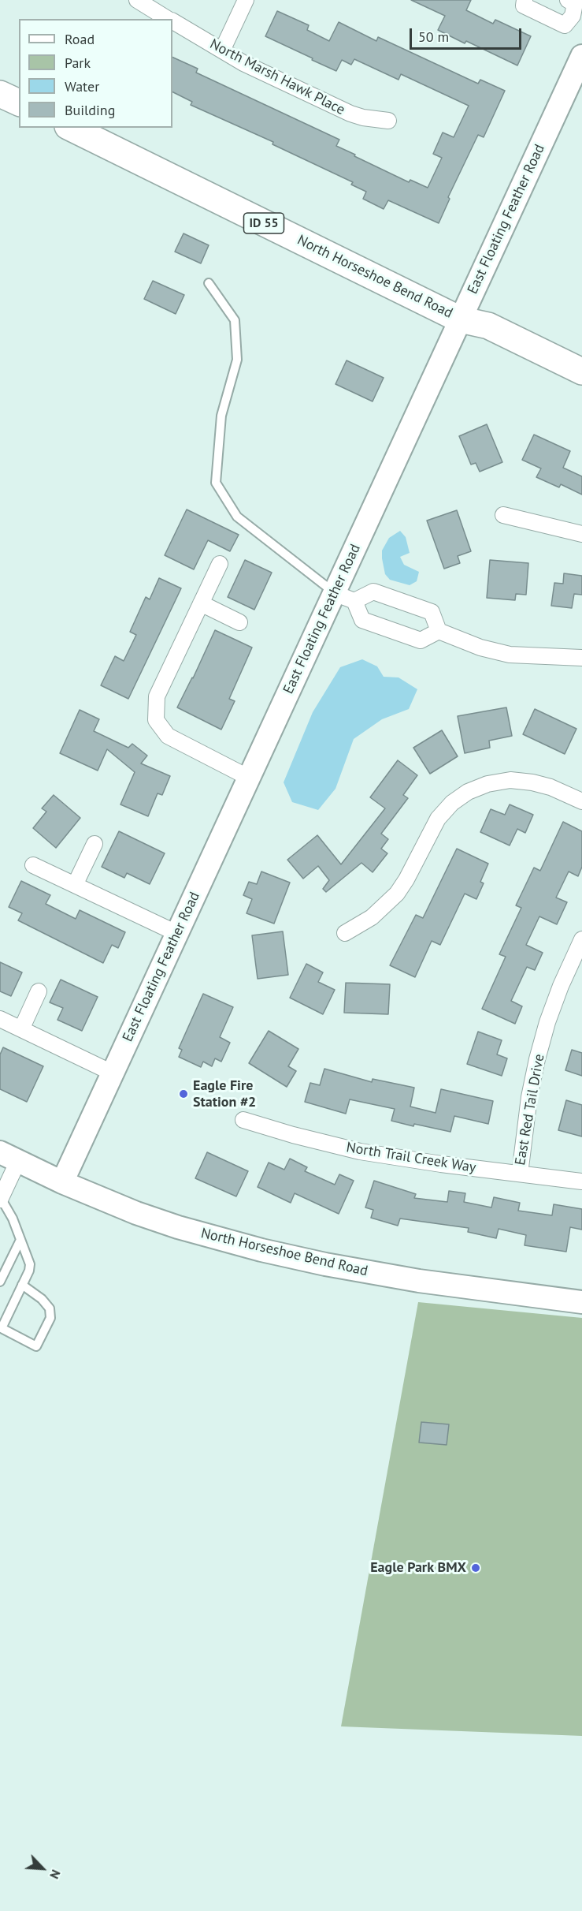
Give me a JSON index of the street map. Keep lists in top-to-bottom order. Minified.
{"streets":{"highway":["ID 55","North Horseshoe Bend Road"],"street":["North Marsh Hawk Place","East Floating Feather Road","East Red Tail Drive","North Trail Creek Way"]},"crossings":[["East Floating Feather Road","North Horseshoe Bend Road"],["East Red Tail Drive","North Trail Creek Way"]],"places":["Eagle Fire Station #2","Eagle Park BMX"],"legend":["Road","Park","Water","Building"],"scale_bar":"50 m","north":"bottom right"}
